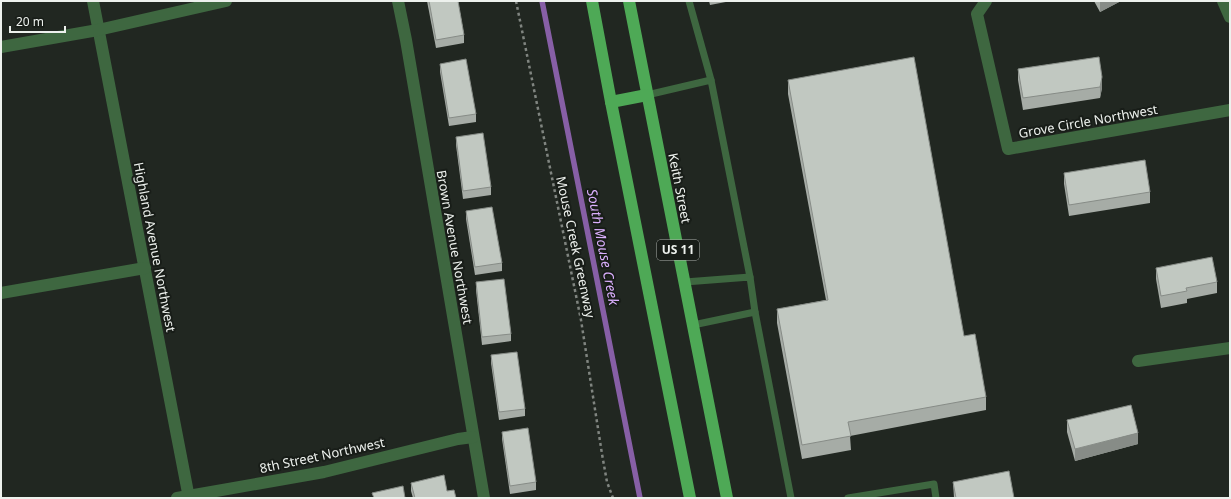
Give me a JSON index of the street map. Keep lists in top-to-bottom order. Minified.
{"streets":{"main road":["Keith Street","US 11"],"street":["Grove Circle Northwest","Highland Avenue Northwest","Brown Avenue Northwest","8th Street Northwest"],"path":["Mouse Creek Greenway"]},"crossings":[["Highland Avenue Northwest","8th Street Northwest"],["Brown Avenue Northwest","8th Street Northwest"]],"water":["South Mouse Creek"],"scale_bar":"20 m"}
